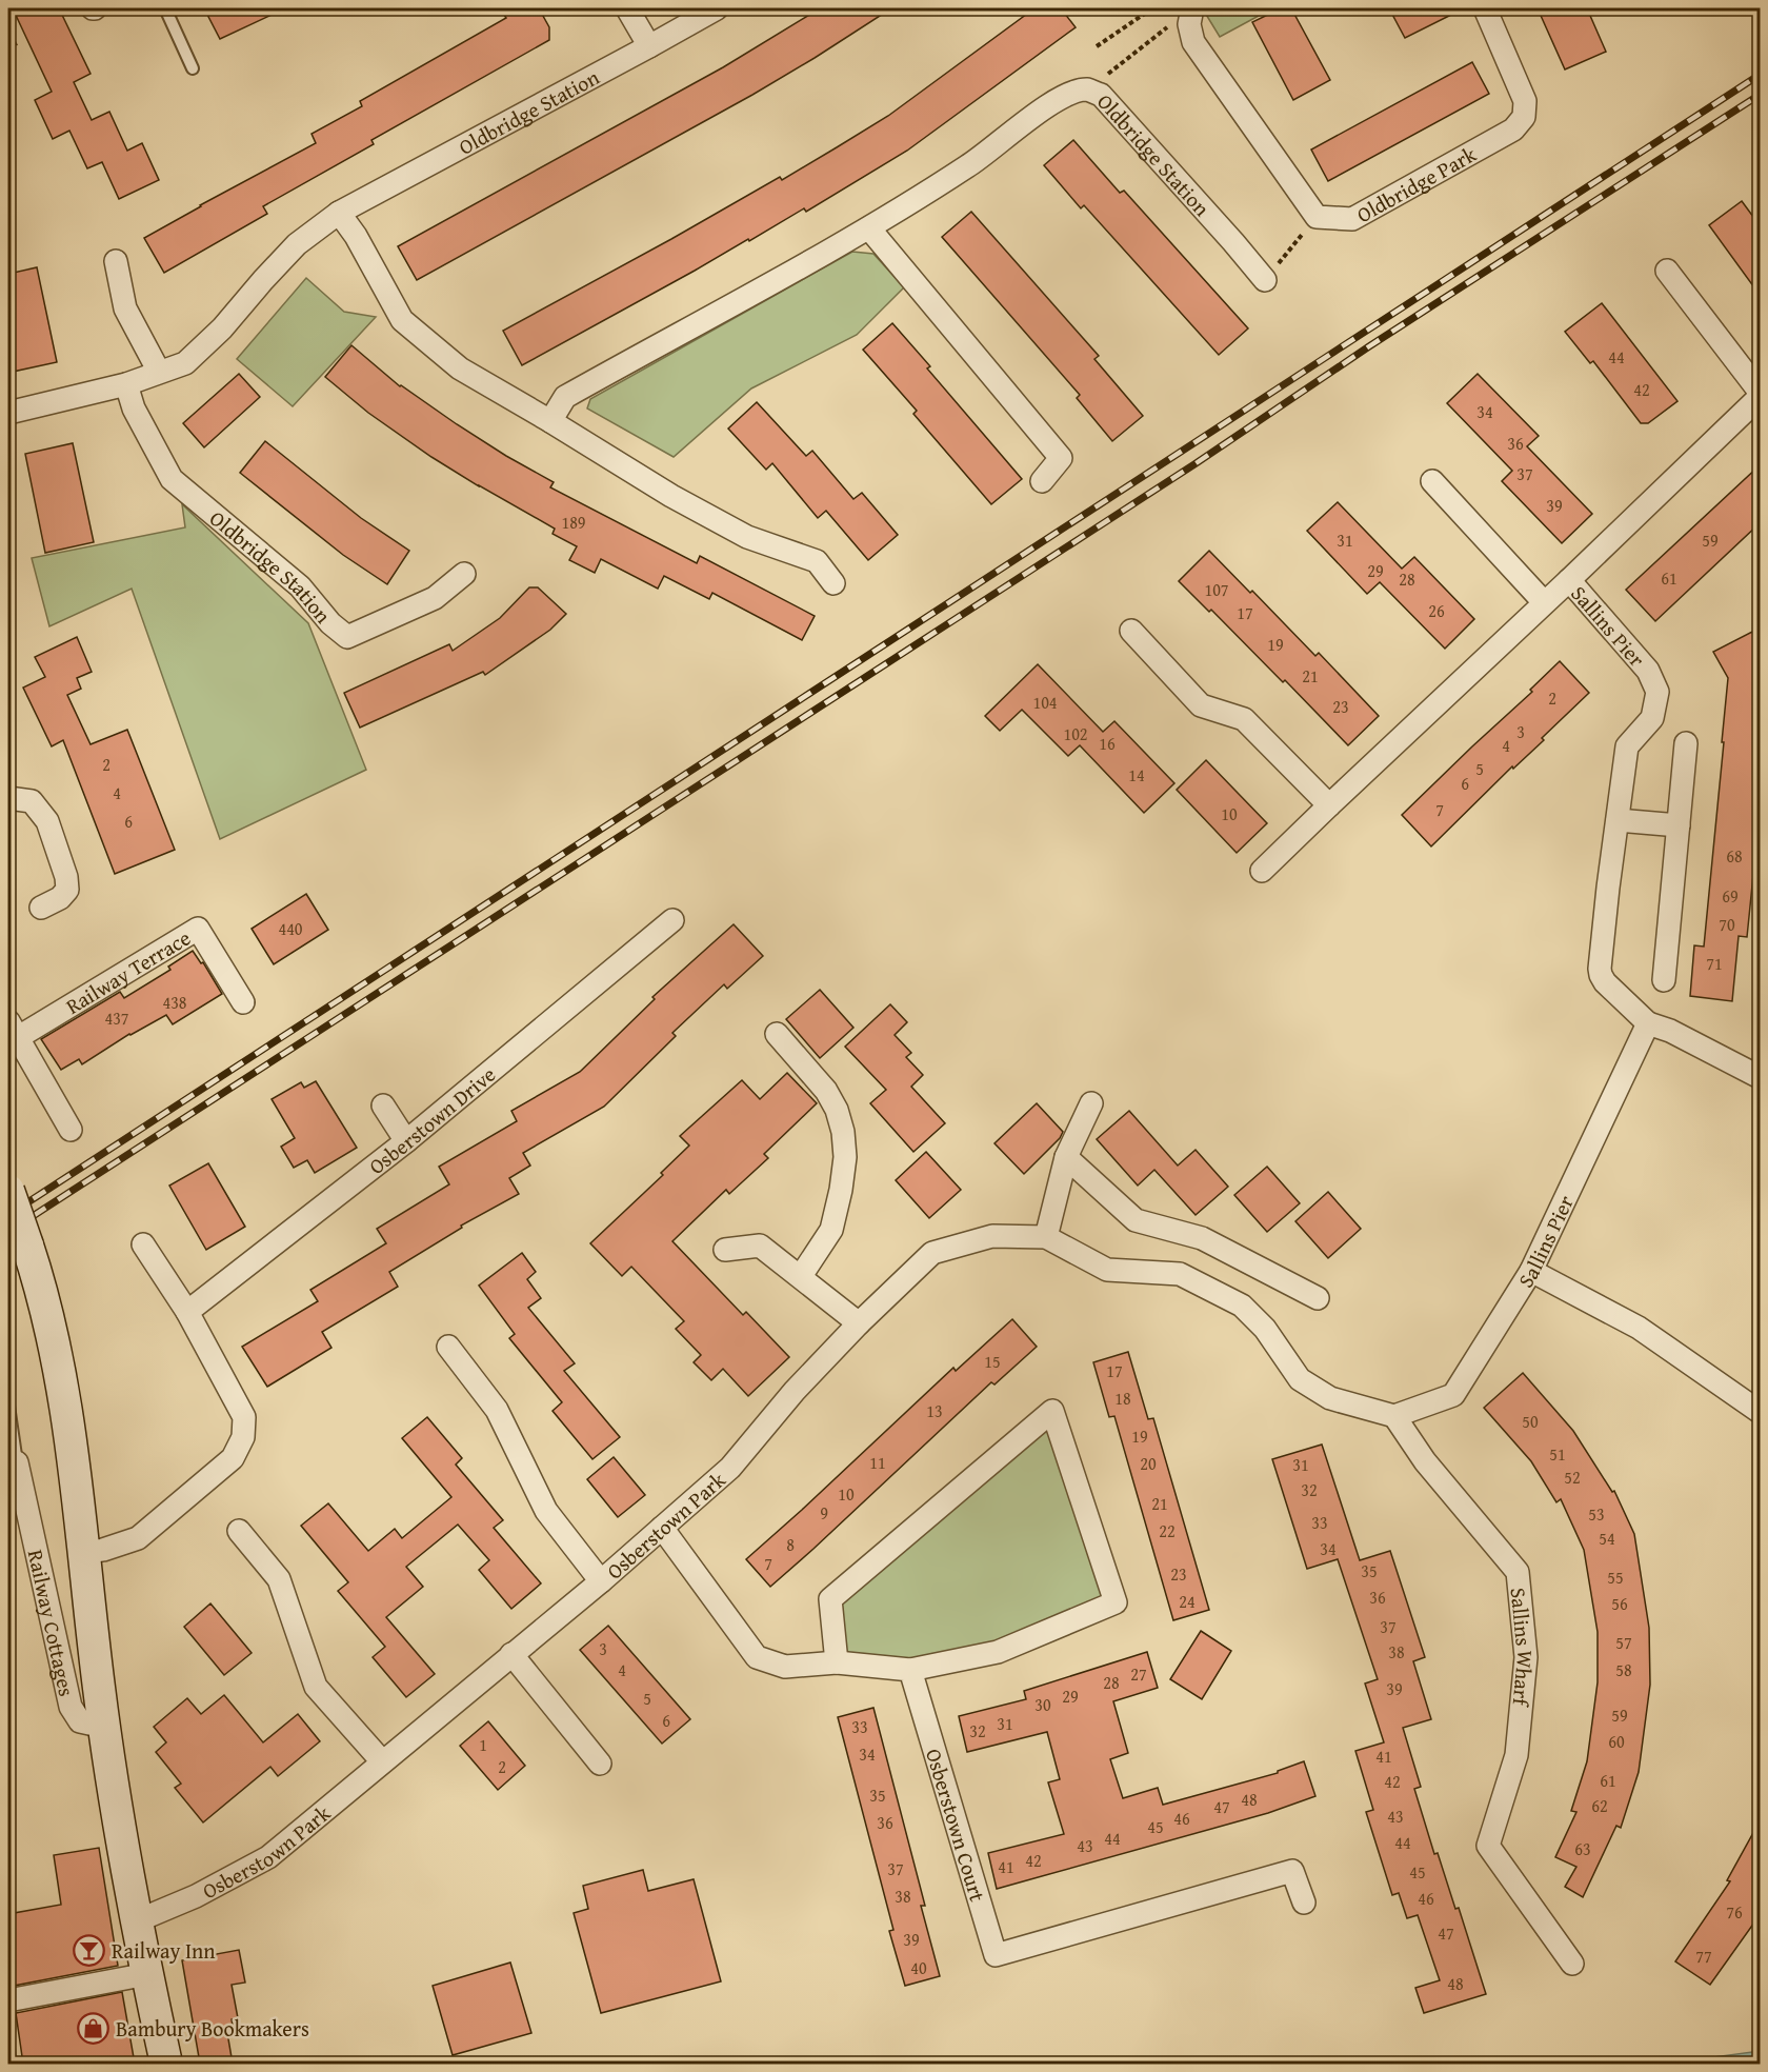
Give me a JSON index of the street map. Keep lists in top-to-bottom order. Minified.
{"streets":{"street":["Oldbridge Station","Oldbridge Park","Sallins Pier","Railway Terrace","Osberstown Drive","Osberstown Park","Railway Cottages","Sallins Wharf","Osberstown Court"]},"crossings":[["Sallins Pier","Sallins Wharf"]],"places":{"bar":["Railway Inn"],"shop":["Bambury Bookmakers"]},"house_numbers":["44","42","34","36","37","39","189","31","59","29","61","28","107","26","17","19","21","2","104","23","3","102","16","4","2","5","14","6","4","7","10","6","68","69","70","440","71","438","437","15","17","18","13","50","19","51","11","20","31","52","32","10","21","9","53","33","22","54","8","34","7","35","23","55","36","24","56","37","57","3","38","4","58","27","28","39","29","5","30","59","6","31","33","32","60","1","34","41","2","61","42","35","48","62","47","43","46","36","45","44","44","43","63","42","41","37","45","38","46","76","47","39","77","40","48"]}
